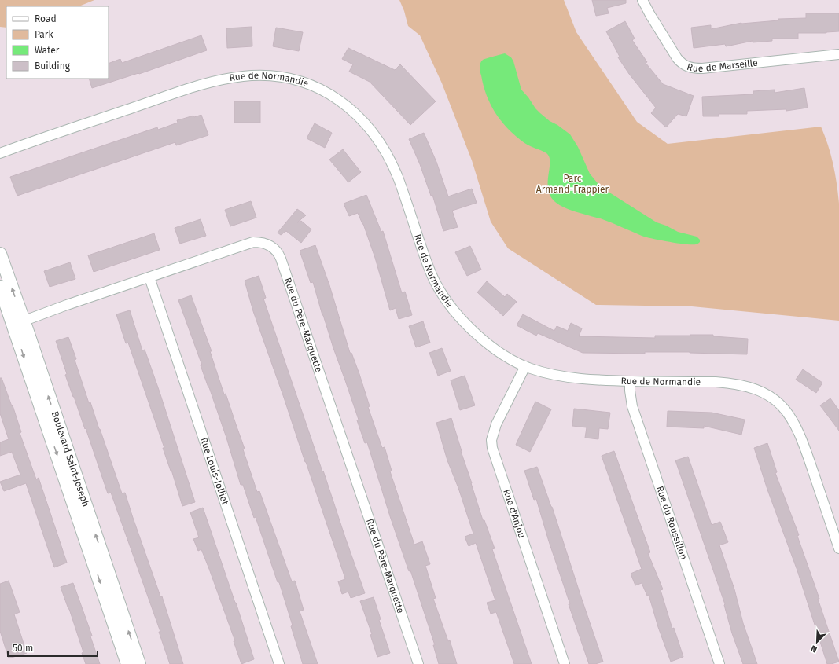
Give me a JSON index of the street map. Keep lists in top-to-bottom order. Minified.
{"streets":{"street":["Rue de Marseille","Rue de Normandie","Rue du Père-Marquette","Boulevard Saint-Joseph","Rue Louis-Jolliet","Rue d'Anjou","Rue du Roussillon"]},"crossings":[["Rue de Normandie","Rue d'Anjou"],["Rue de Normandie","Rue du Roussillon"],["Rue du Père-Marquette","Boulevard Saint-Joseph"],["Rue du Père-Marquette","Rue Louis-Jolliet"]],"parks":["Parc Armand-Frappier"],"legend":["Road","Park","Water","Building"],"scale_bar":"50 m","north":"bottom left"}
